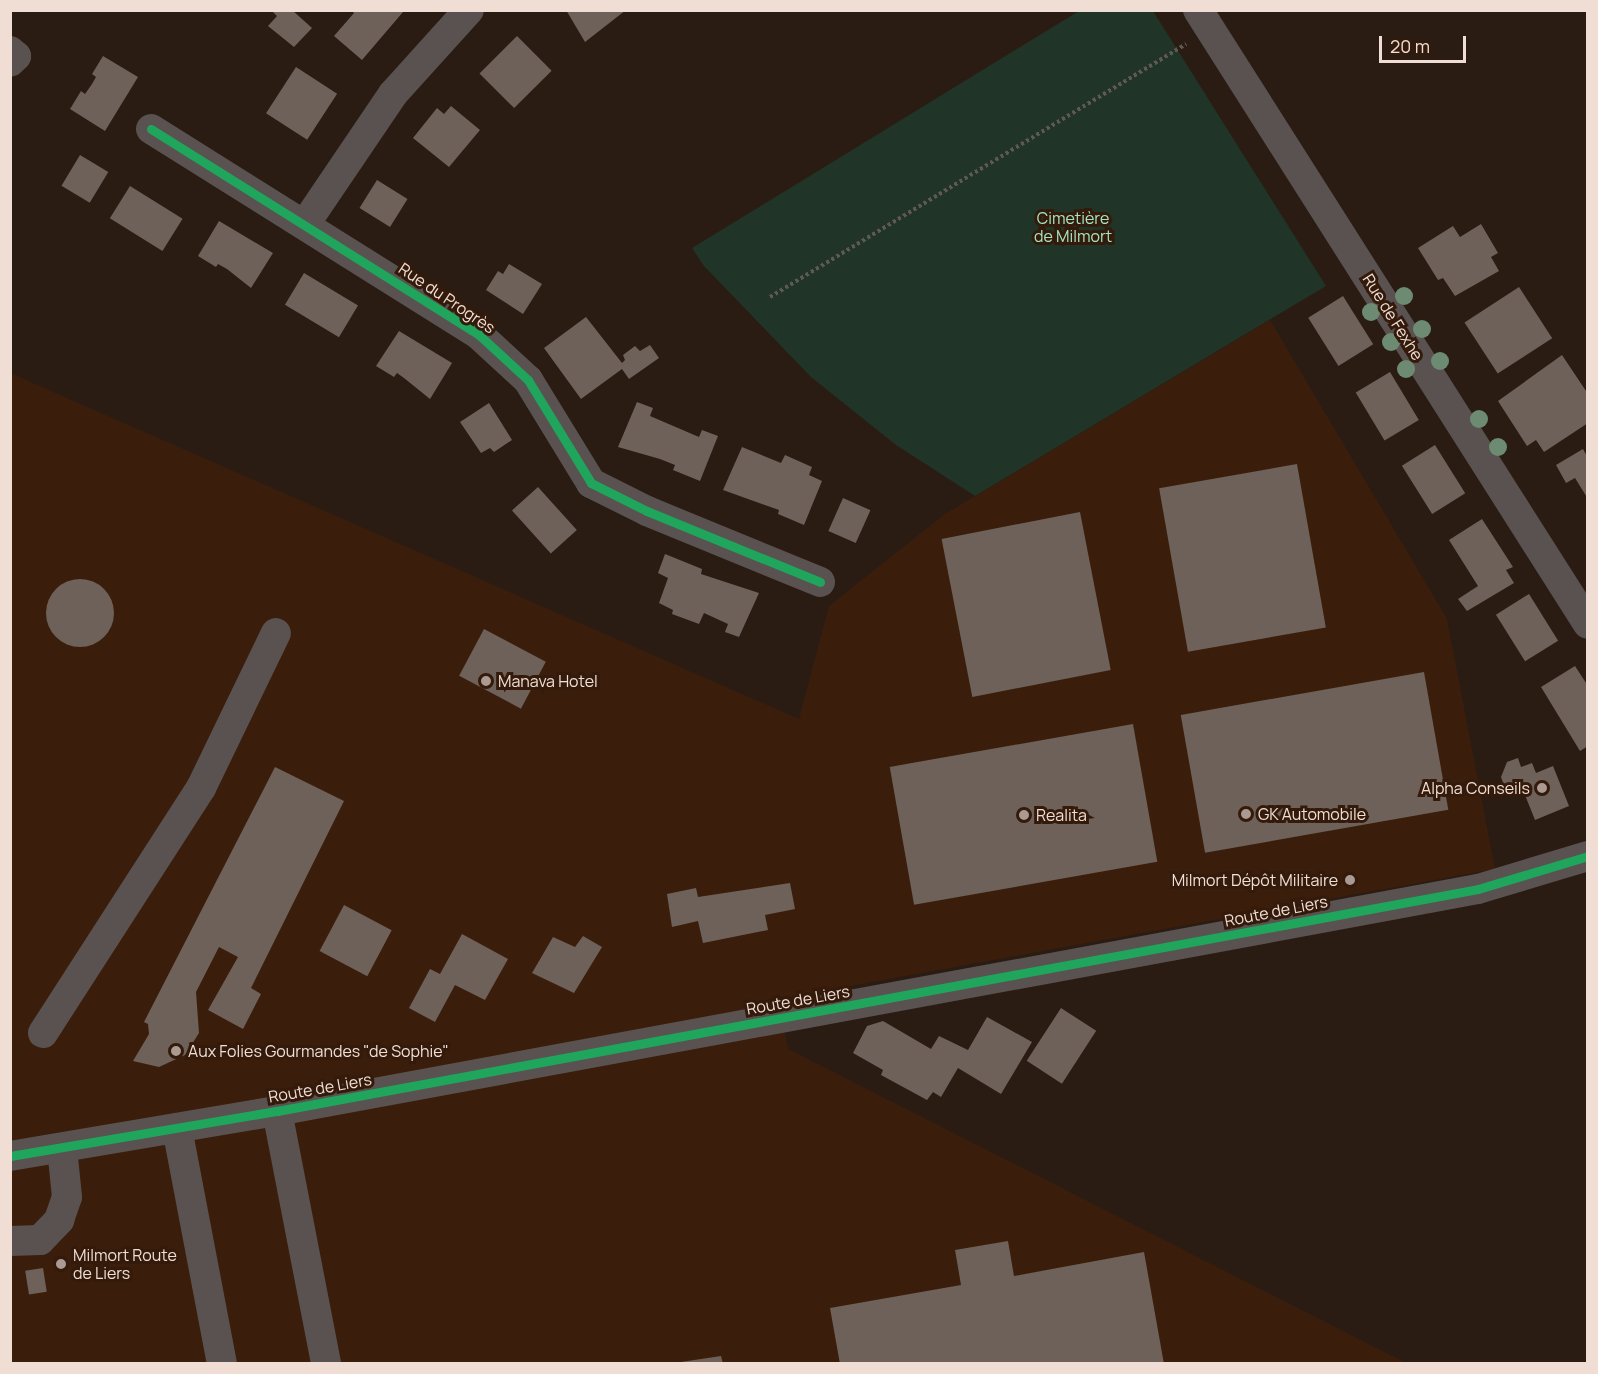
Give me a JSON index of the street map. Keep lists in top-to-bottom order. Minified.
{"streets":{"street":["Rue du Progrès","Rue de Fexhe","Route de Liers"]},"parks":["Cimetière de Milmort"],"places":["Manava Hotel","Alpha Conseils","GK Automobile","Realita","Milmort Dépôt Militaire","Aux Folies Gourmandes \"de Sophie\"","Milmort Route de Liers"],"scale_bar":"20 m"}
